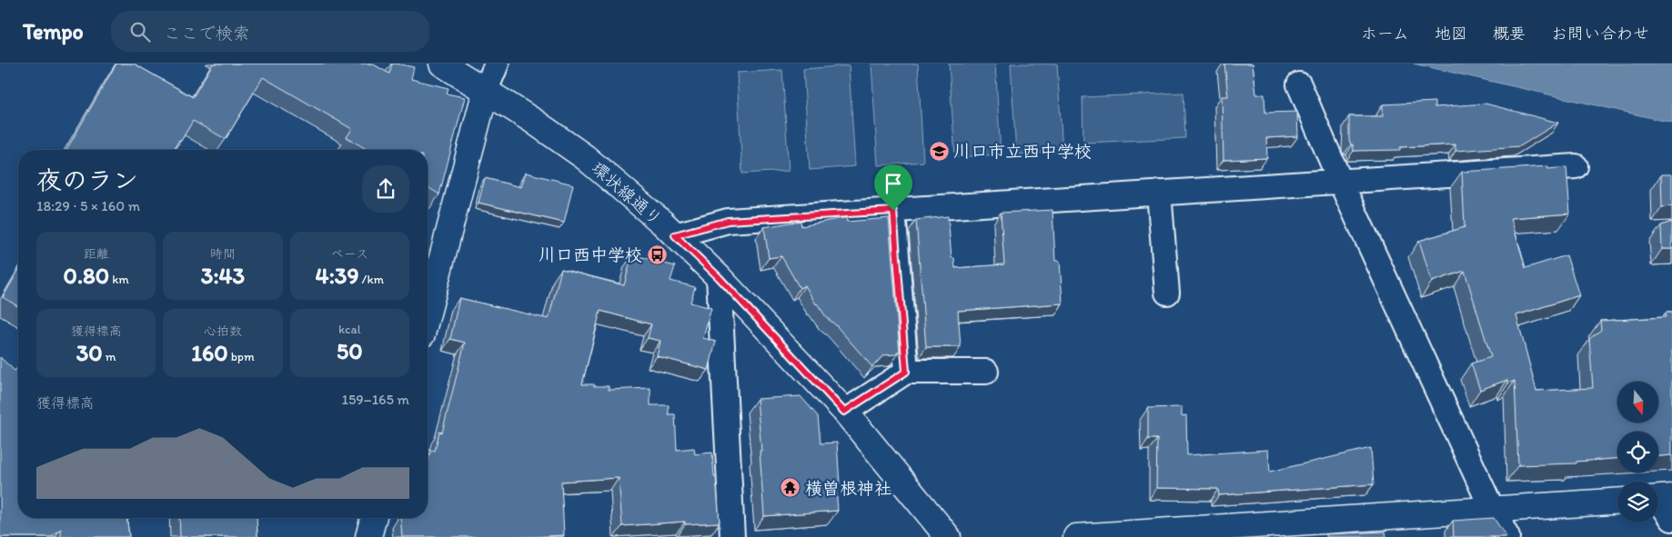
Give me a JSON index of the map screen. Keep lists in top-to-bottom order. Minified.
{"streets":{"street":["環状線通り"]},"places":{"school or university":["川口市立西中学校"],"bus stop":["川口西中学校"],"temple":["横曽根神社"]},"north":"bottom","page":{"header":"Tempo","search":"ここで検索","nav":["ホーム","地図","概要","お問い合わせ"],"heading":["夜のラン","18:29 · 5 × 160 m"],"stats":[["距離","0.80 km"],["時間","3:43"],["ペース","4:39 /km"],["獲得標高","30 m"],["心拍数","160 bpm"],["kcal","50"]],"chart":["獲得標高","159–165 m"]}}
